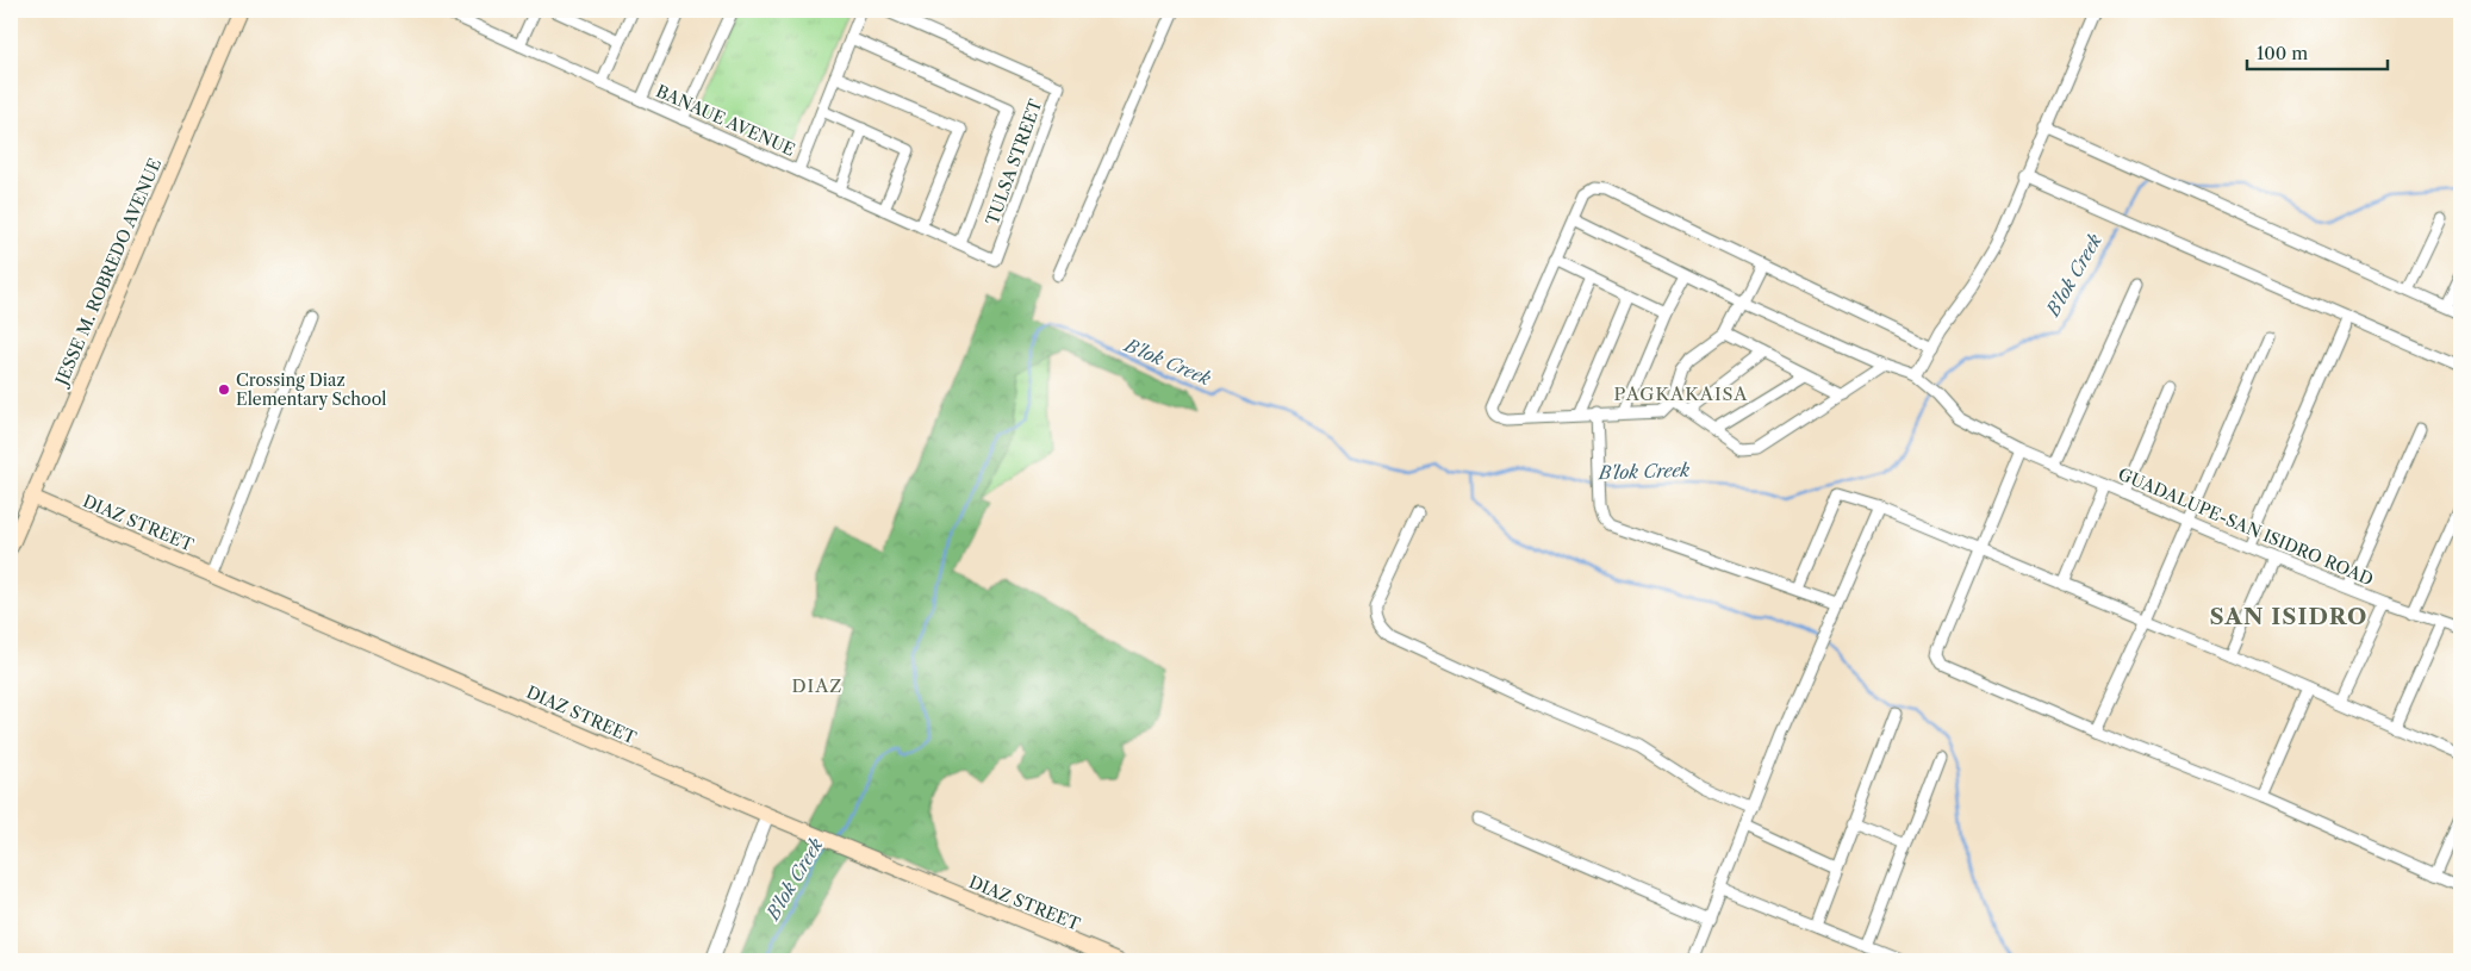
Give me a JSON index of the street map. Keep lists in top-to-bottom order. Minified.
{"streets":{"main road":["JESSE M. ROBREDO AVENUE","DIAZ STREET"],"street":["BANAUE AVENUE","TULSA STREET","GUADALUPE-SAN ISIDRO ROAD"]},"crossings":[["BANAUE AVENUE","TULSA STREET"],["JESSE M. ROBREDO AVENUE","DIAZ STREET"]],"districts":["PAGKAKAISA","SAN ISIDRO","DIAZ"],"water":["B'lok Creek"],"places":["Crossing Diaz Elementary School"],"scale_bar":"100 m"}
